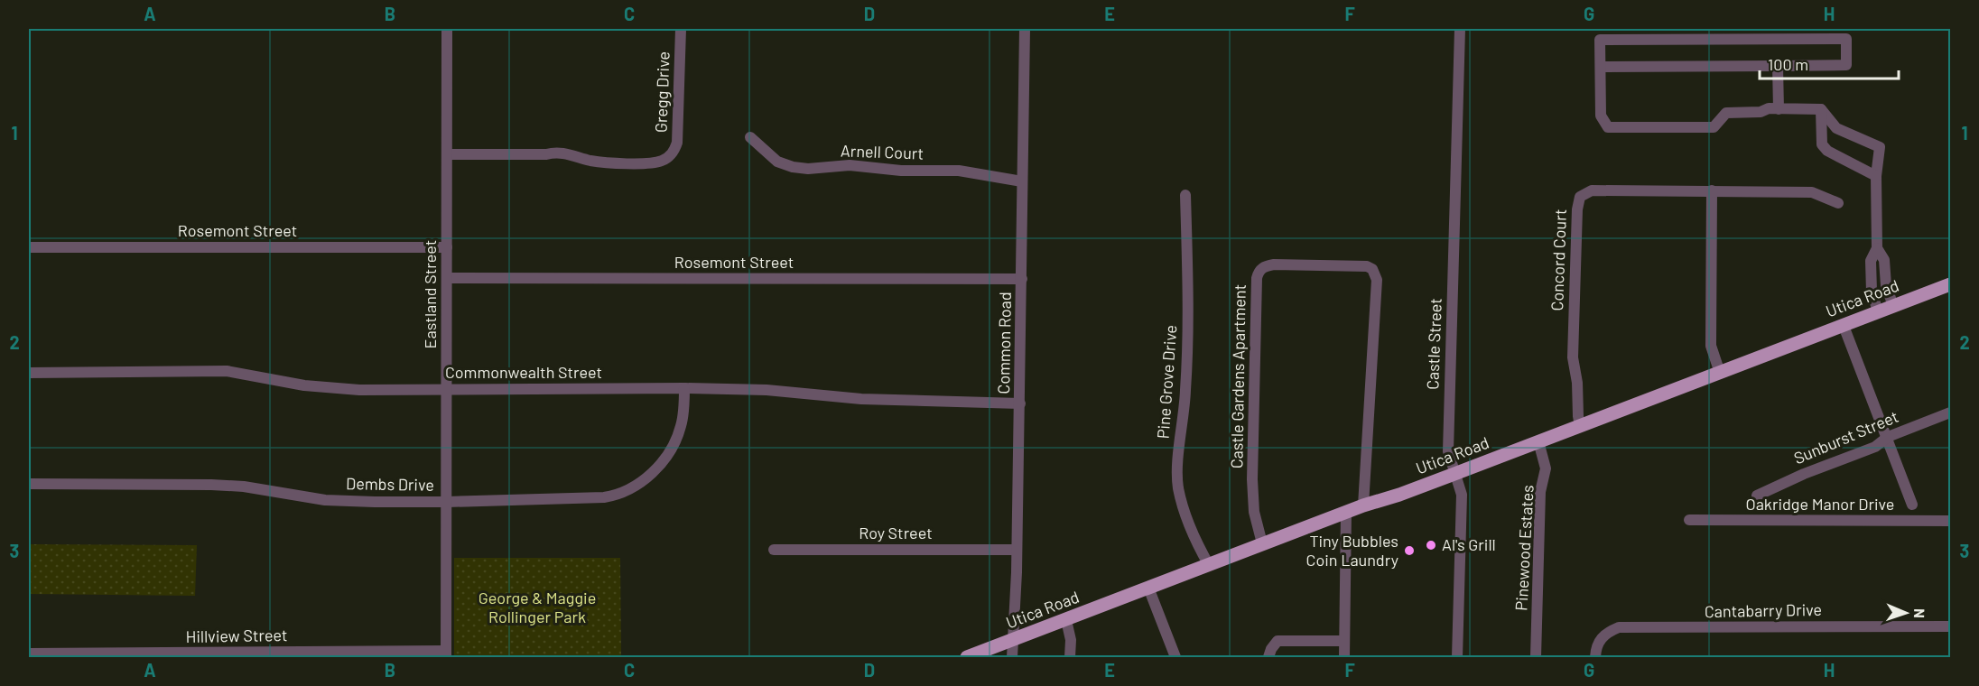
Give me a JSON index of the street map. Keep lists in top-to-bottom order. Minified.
{"streets":{"main road":["Utica Road"],"street":["Gregg Drive","Arnell Court","Rosemont Street","Concord Court","Eastland Street","Common Road","Castle Street","Commonwealth Street","Castle Gardens Apartment","Pine Grove Drive","Sunburst Street","Dembs Drive","Oakridge Manor Drive","Roy Street","Pinewood Estates","Cantabarry Drive","Hillview Street"]},"crossings":[["Gregg Drive","Eastland Street"],["Arnell Court","Common Road"],["Rosemont Street","Eastland Street"],["Rosemont Street","Common Road"],["Concord Court","Utica Road"],["Eastland Street","Commonwealth Street"],["Eastland Street","Dembs Drive"],["Eastland Street","Hillview Street"],["Utica Road","Common Road"],["Utica Road","Castle Street"],["Utica Road","Castle Gardens Apartment"],["Utica Road","Pine Grove Drive"],["Utica Road","Pinewood Estates"],["Common Road","Commonwealth Street"],["Common Road","Roy Street"],["Commonwealth Street","Dembs Drive"]],"parks":["George & Maggie Rollinger Park"],"places":["Al's Grill","Tiny Bubbles Coin Laundry"],"scale_bar":"100 m","north":"right","grid":{"columns":["A","B","C","D","E","F","G","H"],"rows":["1","2","3"]}}
